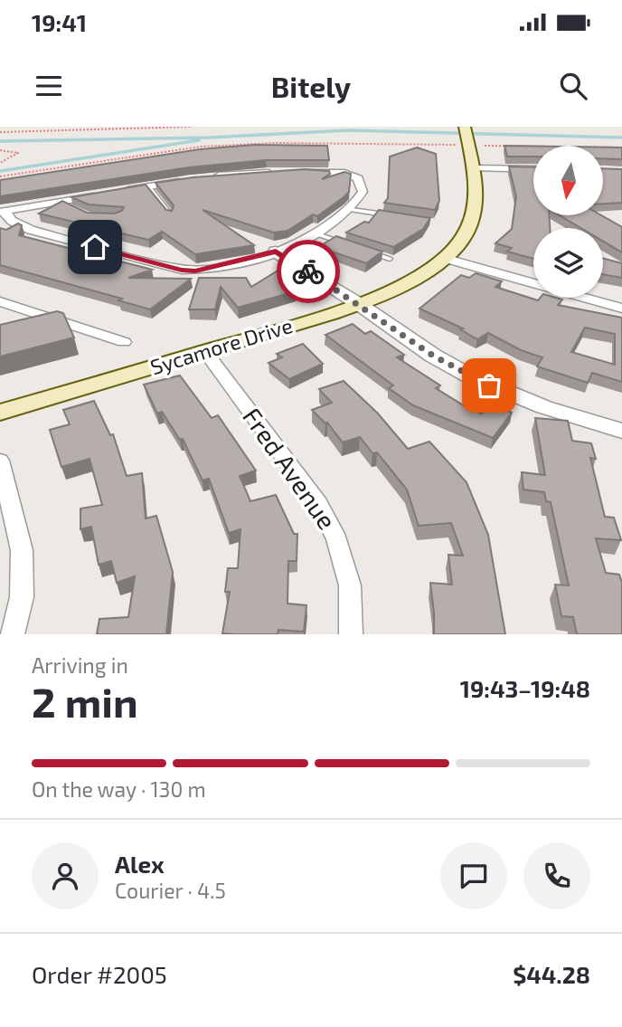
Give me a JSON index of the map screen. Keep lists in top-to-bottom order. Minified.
{"streets":{"main road":["Sycamore Drive"],"street":["Fred Avenue"]},"crossings":[["Sycamore Drive","Fred Avenue"]],"north":"bottom","page":{"status":"19:41","header":"Bitely","heading":["2 min","Arriving in","19:43–19:48"],"panel":["Alex","Courier · 4.5","Order #2005","$44.28"],"bar":"On the way · 130 m"}}
